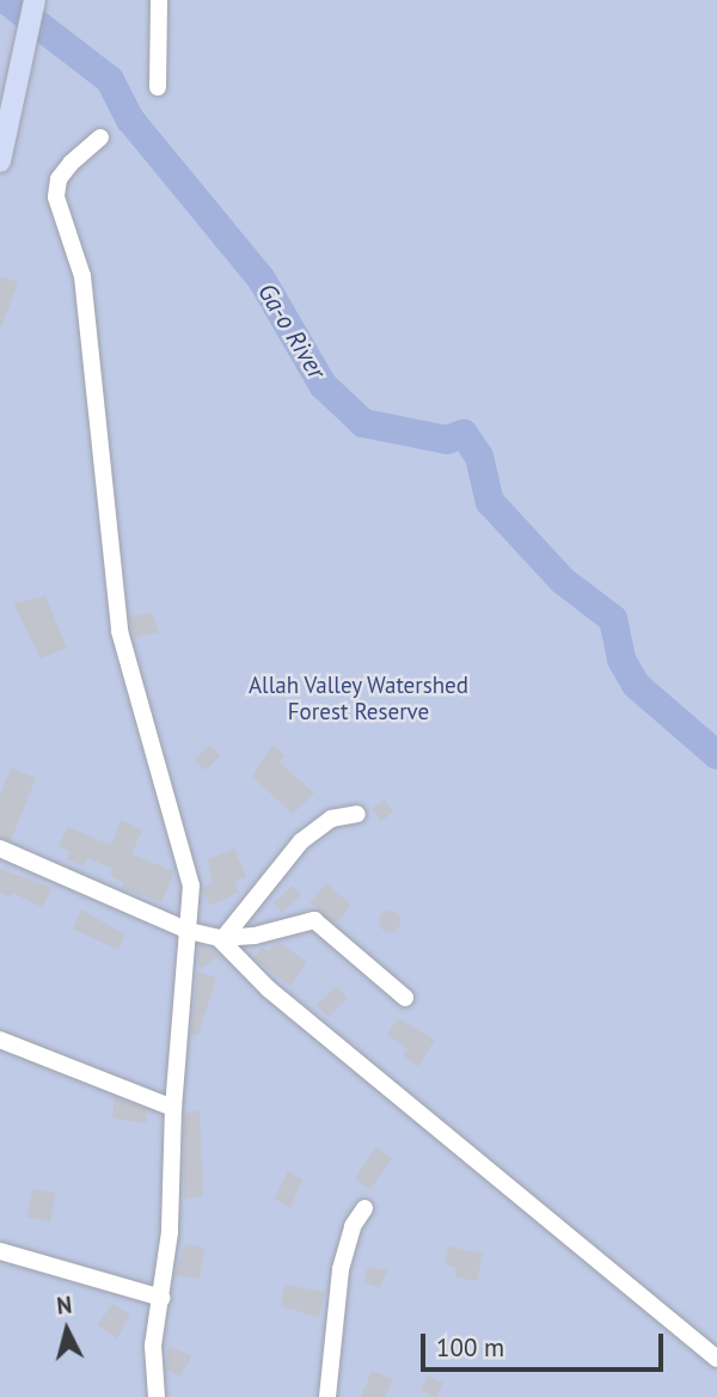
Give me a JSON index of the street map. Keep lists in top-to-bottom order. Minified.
{"water":["Ga-o River"],"parks":["Allah Valley Watershed Forest Reserve"],"scale_bar":"100 m","north":"top"}
